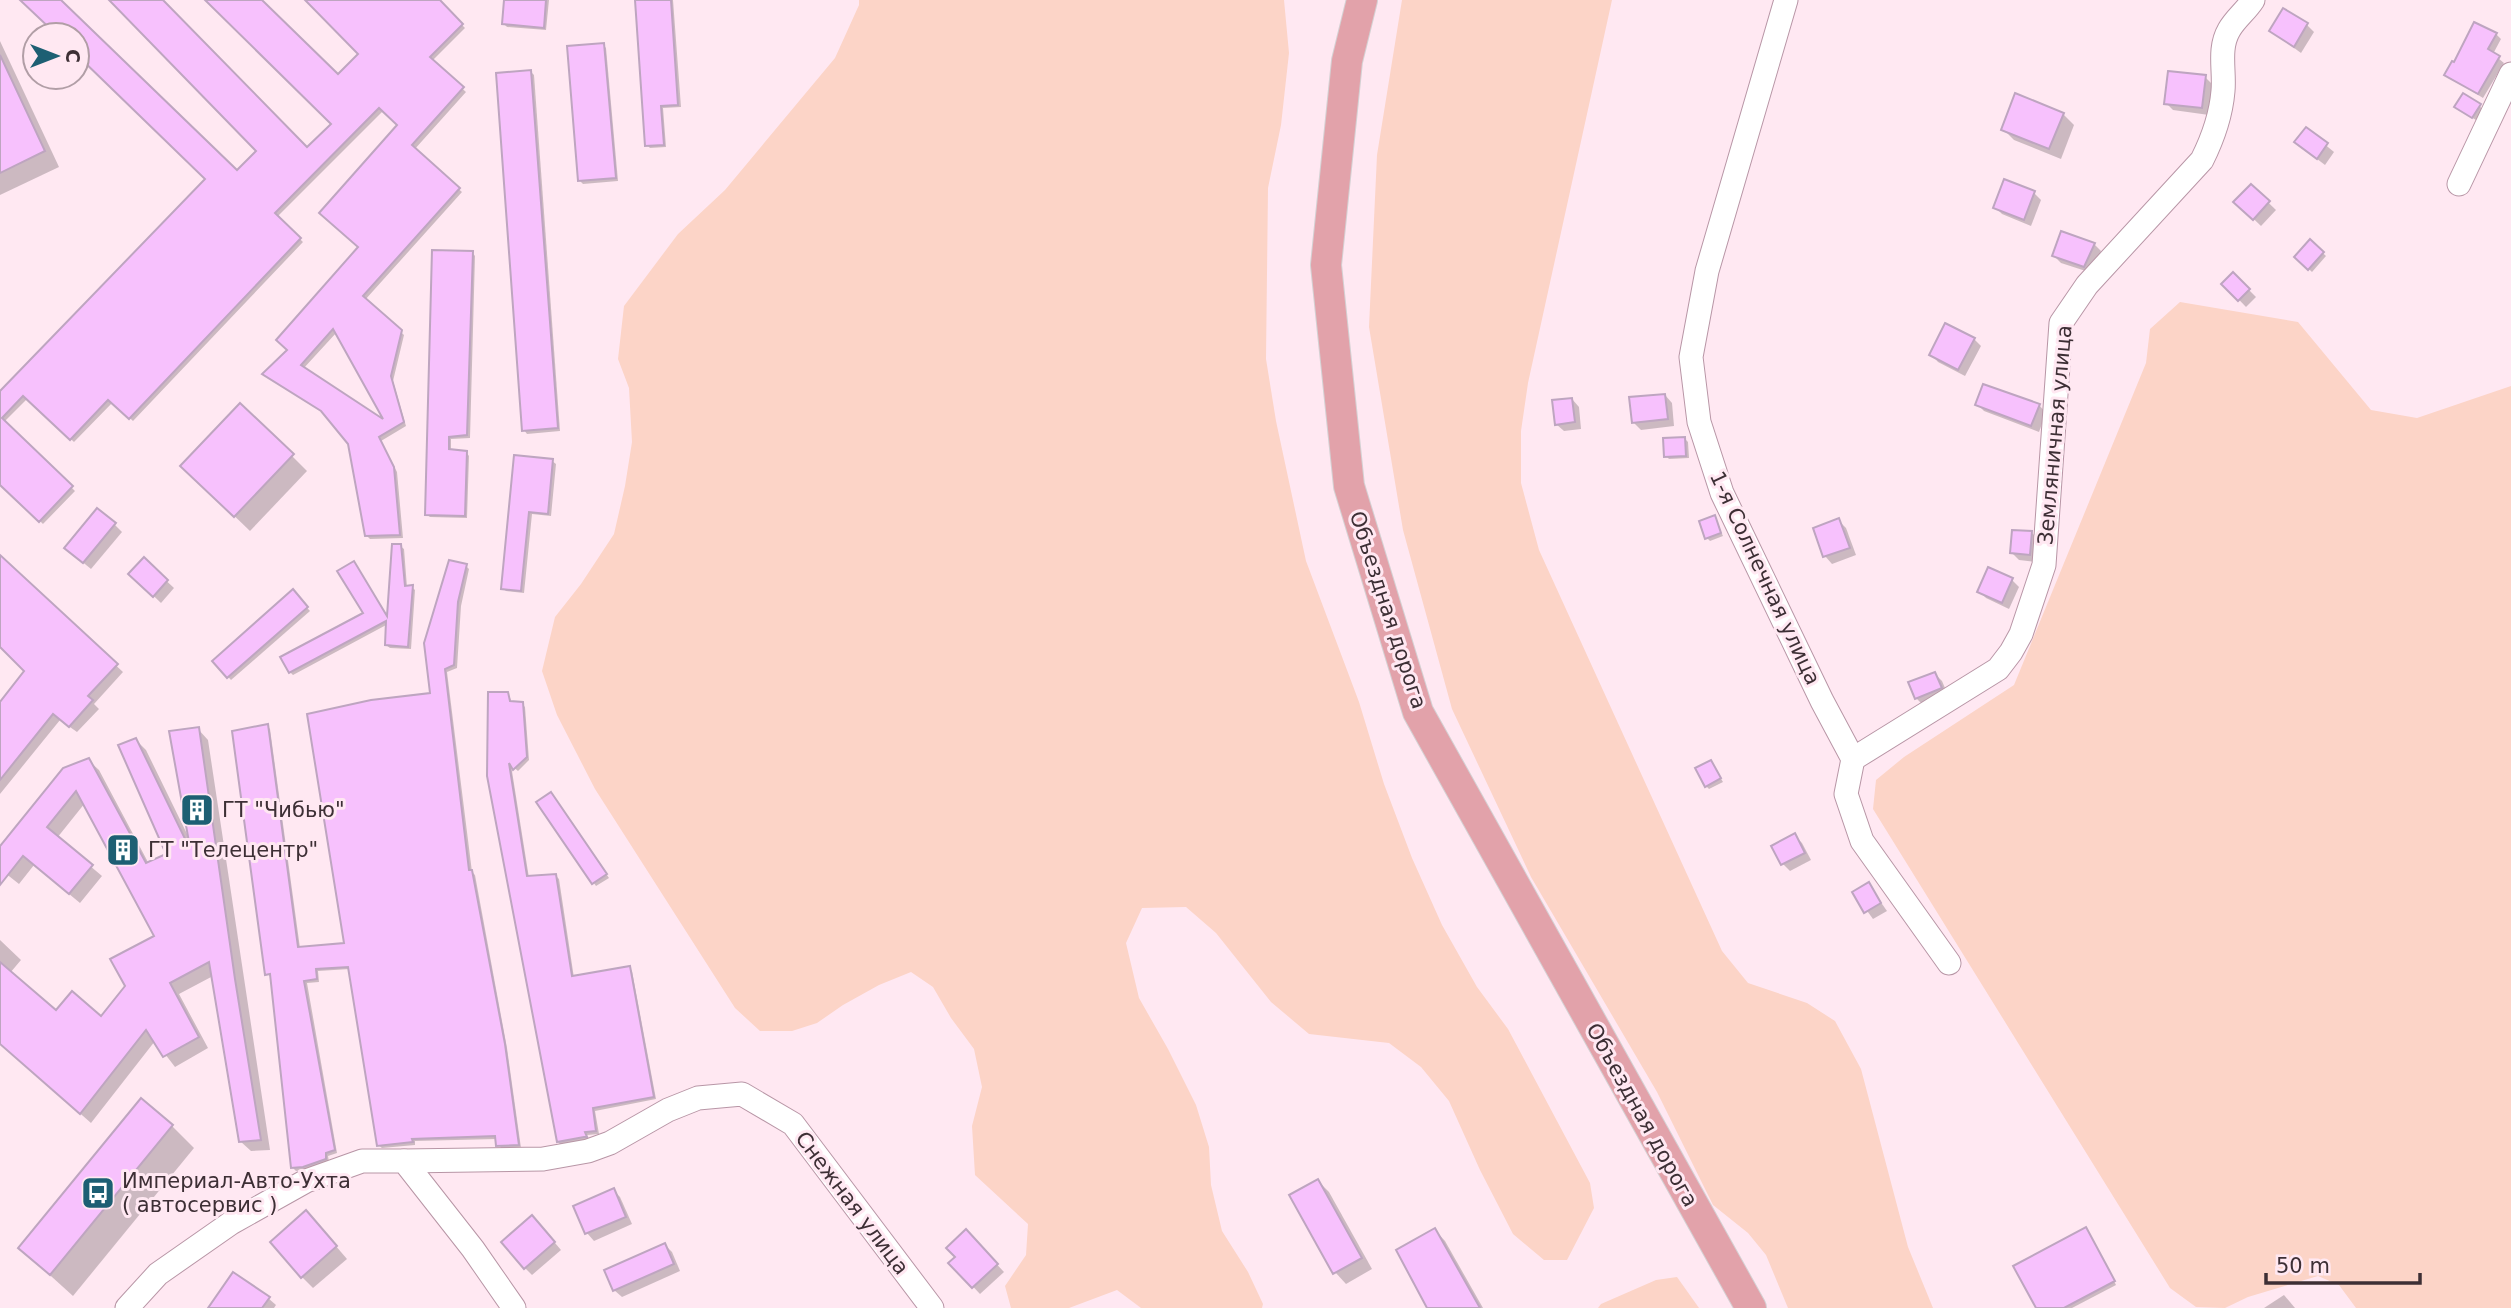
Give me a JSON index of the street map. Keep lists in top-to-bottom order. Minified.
{"streets":{"main road":["Объездная дорога"],"street":["Земляничная улица","1-я Солнечная улица","Снежная улица"]},"crossings":[["Земляничная улица","1-я Солнечная улица"]],"places":{"building":["ГТ \"Чибью\"","ГТ \"Телецентр\""],"bus stop":["Империал-Авто-Ухта ( автосервис )"]},"scale_bar":"50 m","north":"right"}
